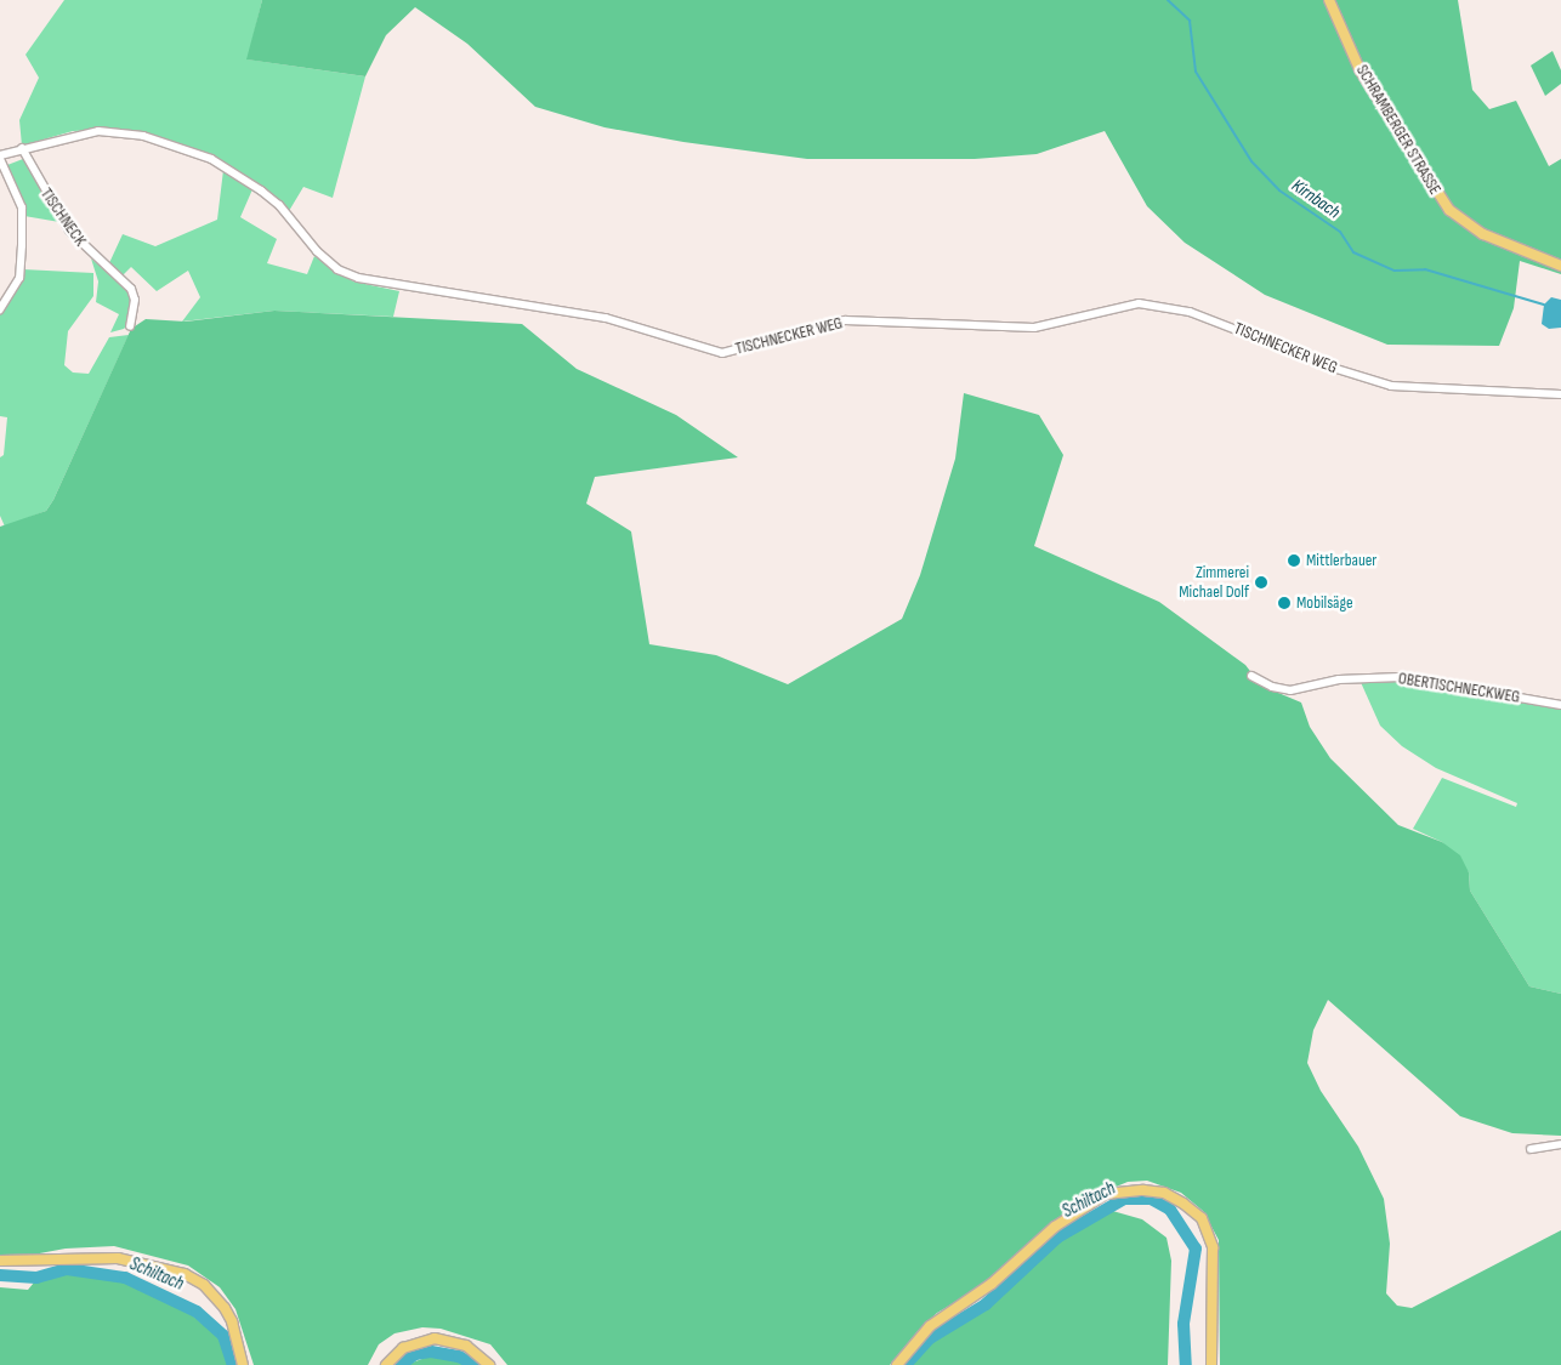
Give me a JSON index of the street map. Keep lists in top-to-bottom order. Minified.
{"streets":{"main road":["SCHRAMBERGER STRASSE"],"street":["TISCHNECK","TISCHNECKER WEG","OBERTISCHNECKWEG"]},"crossings":[["TISCHNECK","TISCHNECKER WEG"]],"water":["Kirnbach","Schiltach"],"places":["Mittlerbauer","Zimmerei Michael Dolf","Mobilsäge"]}
